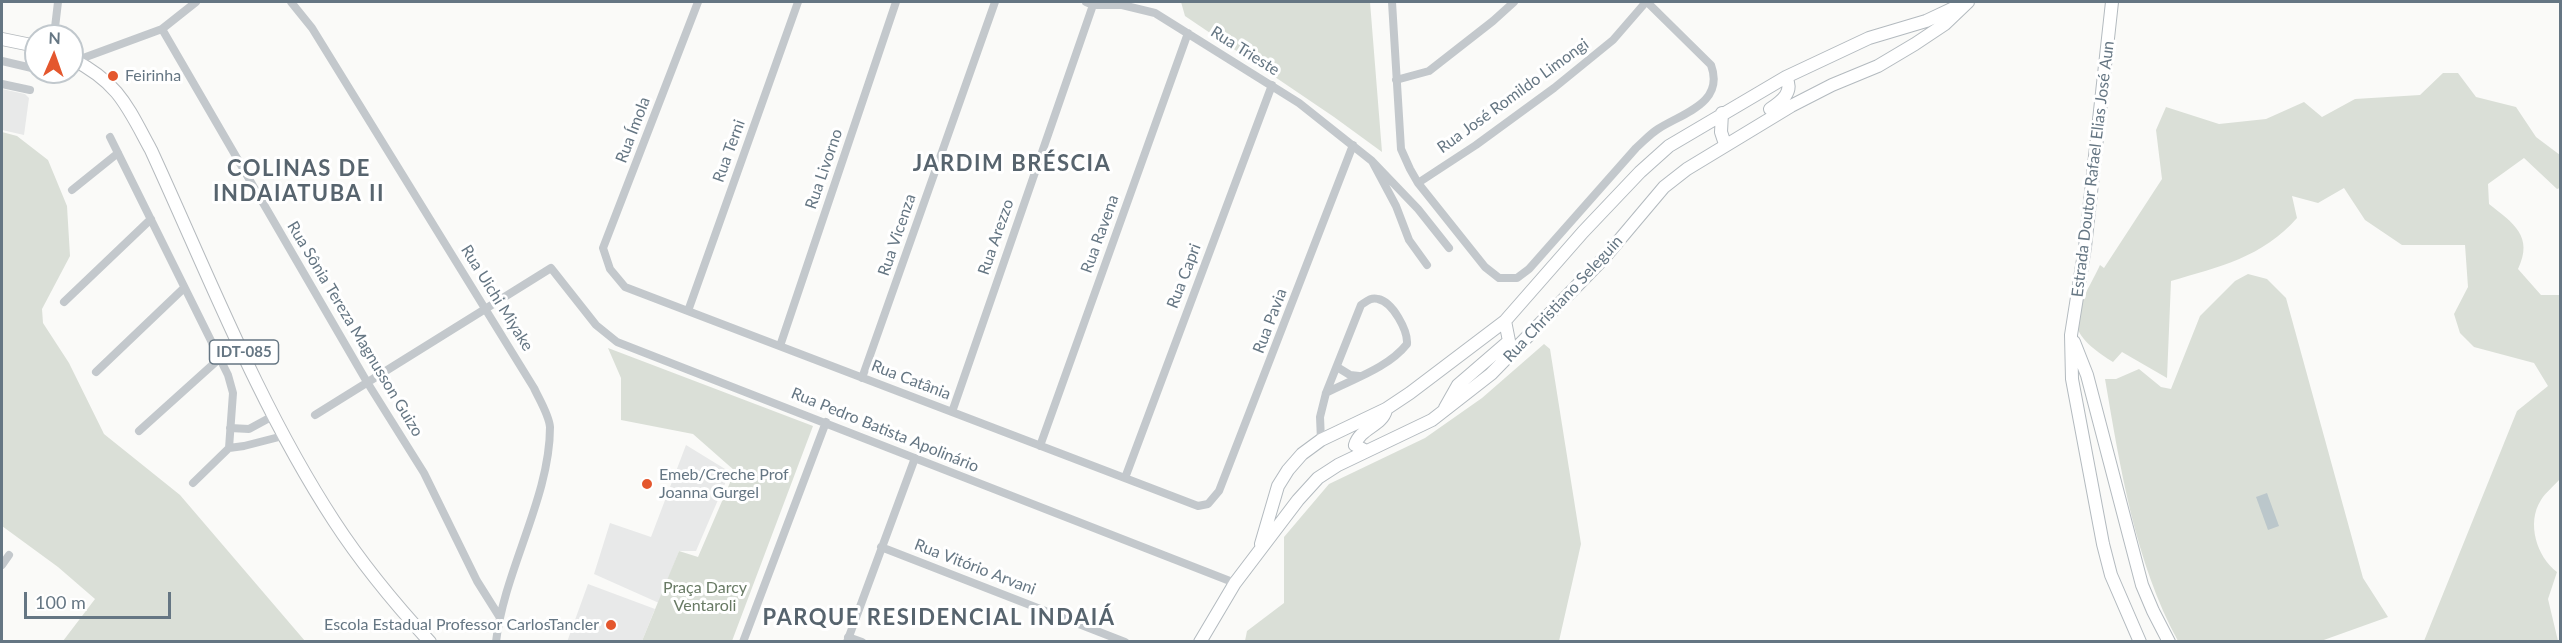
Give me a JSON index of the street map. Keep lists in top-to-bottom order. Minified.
{"streets":{"main road":["Estrada Doutor Rafael Elias José Aun","Rua Christiano Seleguin","IDT-085"],"street":["Rua Trieste","Rua José Romildo Limongi","Rua Ímola","Rua Terni","Rua Livorno","Rua Ravena","Rua Vicenza","Rua Arezzo","Rua Capri","Rua Uichi Miyake","Rua Pavia","Rua Sônia Tereza Magnusson Guizo","Rua Catânia","Rua Pedro Batista Apolinário","Rua Vitório Arvani"]},"crossings":[["Rua Trieste","Rua Ravena"],["Rua Trieste","Rua Arezzo"],["Rua Trieste","Rua Capri"],["Rua Trieste","Rua Pavia"],["Rua Ímola","Rua Catânia"],["Rua Terni","Rua Catânia"],["Rua Livorno","Rua Catânia"],["Rua Ravena","Rua Catânia"],["Rua Vicenza","Rua Catânia"],["Rua Arezzo","Rua Catânia"],["Rua Capri","Rua Catânia"],["Rua Uichi Miyake","Rua Sônia Tereza Magnusson Guizo"],["Rua Uichi Miyake","Rua Pedro Batista Apolinário"],["Rua Christiano Seleguin","Rua Pedro Batista Apolinário"],["Rua Pavia","Rua Catânia"]],"districts":["JARDIM BRÉSCIA","COLINAS DE INDAIATUBA II","PARQUE RESIDENCIAL INDAIÁ"],"parks":["Praça Darcy Ventaroli"],"places":["Feirinha","Emeb/Creche Prof Joanna Gurgel","Escola Estadual Professor CarlosTancler"],"scale_bar":"100 m","north":"top"}
